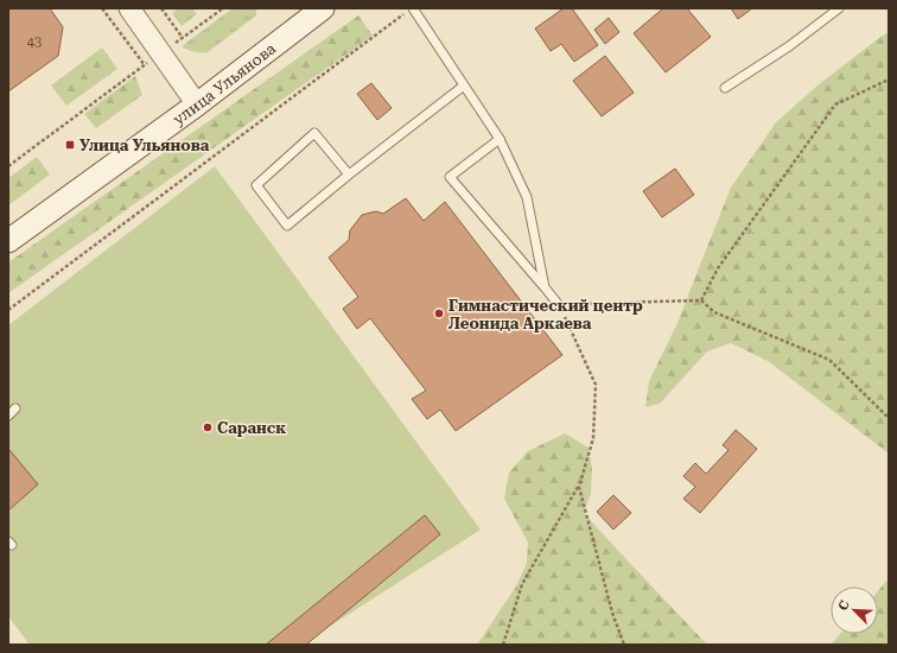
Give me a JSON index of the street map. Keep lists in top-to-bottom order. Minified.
{"streets":{"main road":["улица Ульянова"]},"places":{"transit":["Улица Ульянова"],"other":["Гимнастический центр Леонида Аркаева","Саранск"]},"house_numbers":["43"],"north":"top left"}
